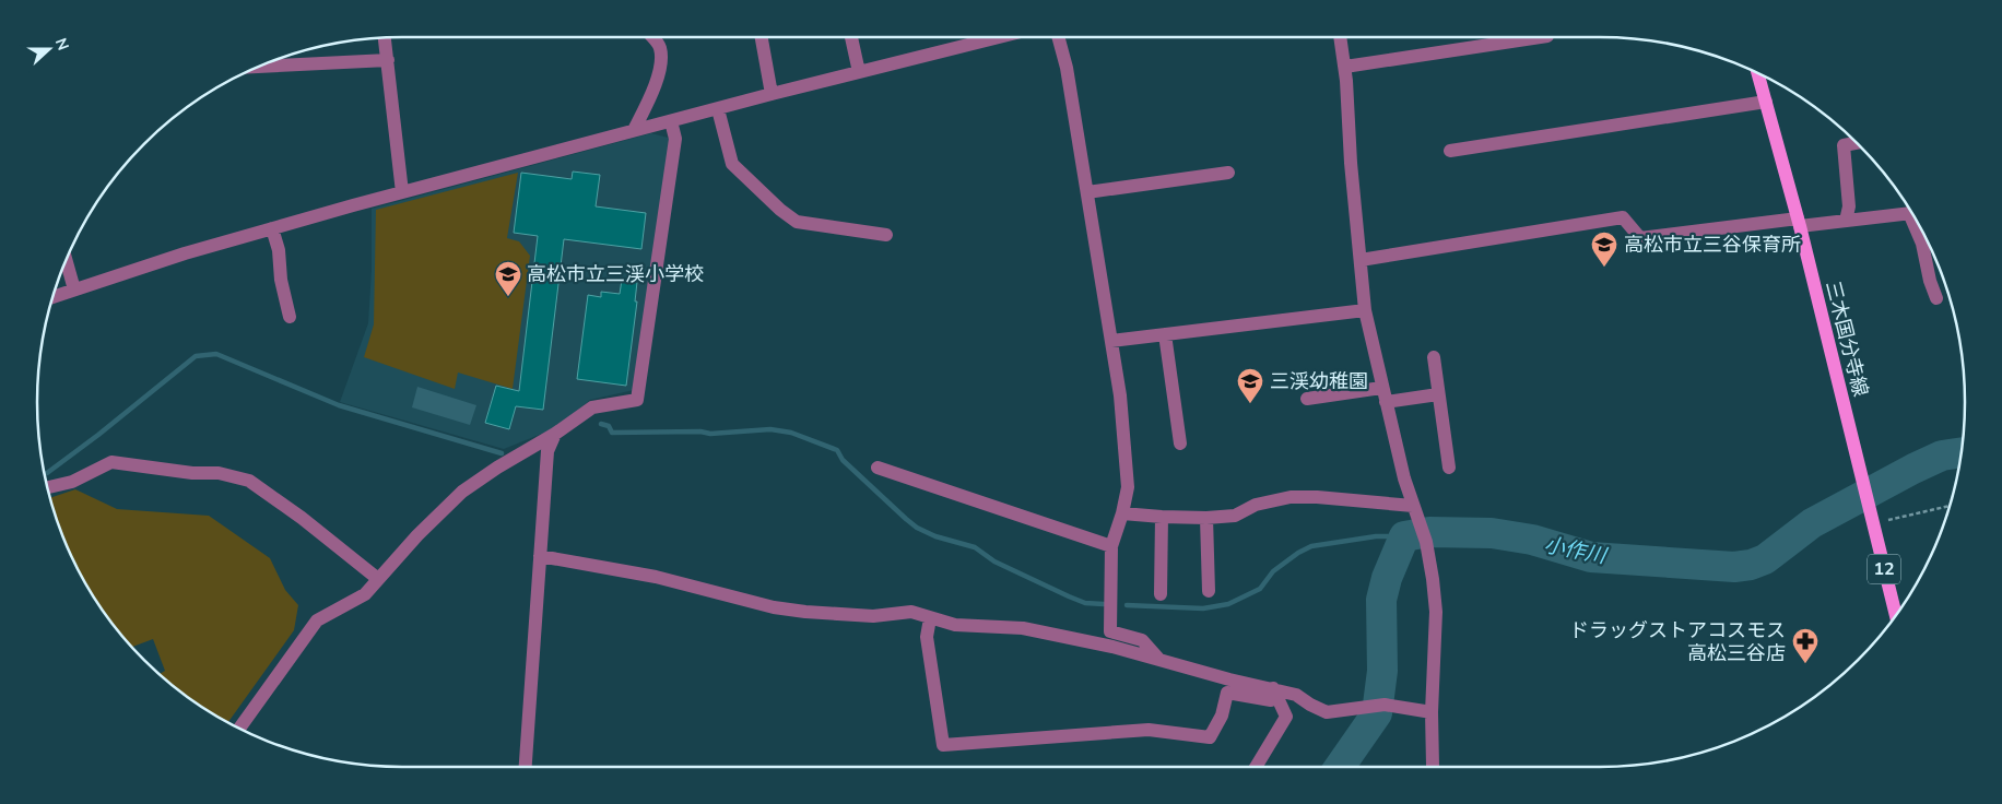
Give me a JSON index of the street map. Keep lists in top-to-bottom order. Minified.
{"streets":{"main road":["三木国分寺線","12"]},"water":["小作川"],"places":{"school or university":["高松市立三谷保育所","高松市立三渓小学校","三渓幼稚園"],"pharmacy":["ドラッグストアコスモス 高松三谷店"]},"north":"right"}
